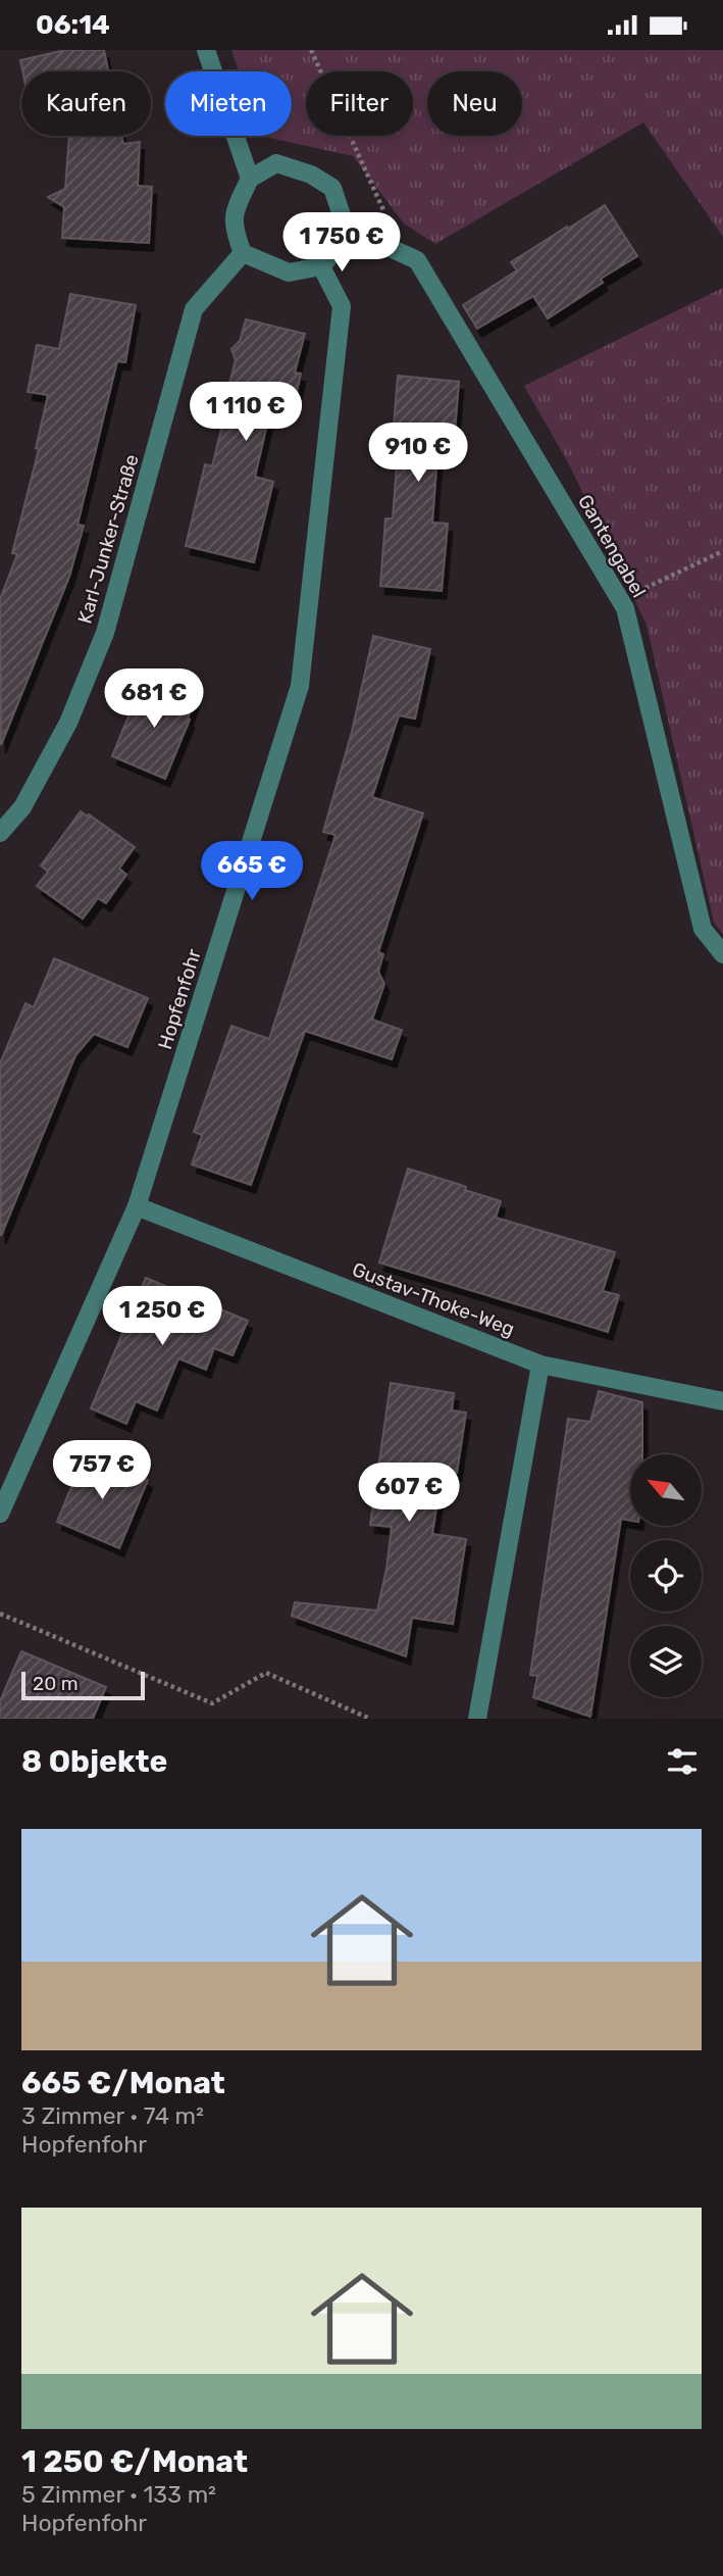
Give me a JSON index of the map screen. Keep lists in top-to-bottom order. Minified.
{"streets":{"street":["Karl-Junker-Straße","Gantengabel","Hopfenfohr","Gustav-Thoke-Weg"]},"crossings":[["Karl-Junker-Straße","Gantengabel"],["Karl-Junker-Straße","Hopfenfohr"],["Gantengabel","Hopfenfohr"],["Hopfenfohr","Gustav-Thoke-Weg"]],"scale_bar":"20 m","north":"top left","page":{"status":"06:14","chip":["Kaufen","Mieten","Filter","Neu"],"price":["1 750 €","1 110 €","910 €","681 €","665 €","1 250 €","757 €","607 €"],"scale":"20 m","heading":"8 Objekte","list":[{"name":"665 €/Monat","note":"3 Zimmer · 74 m² · Hopfenfohr"},{"name":"1 250 €/Monat","note":"5 Zimmer · 133 m² · Hopfenfohr"}]}}
